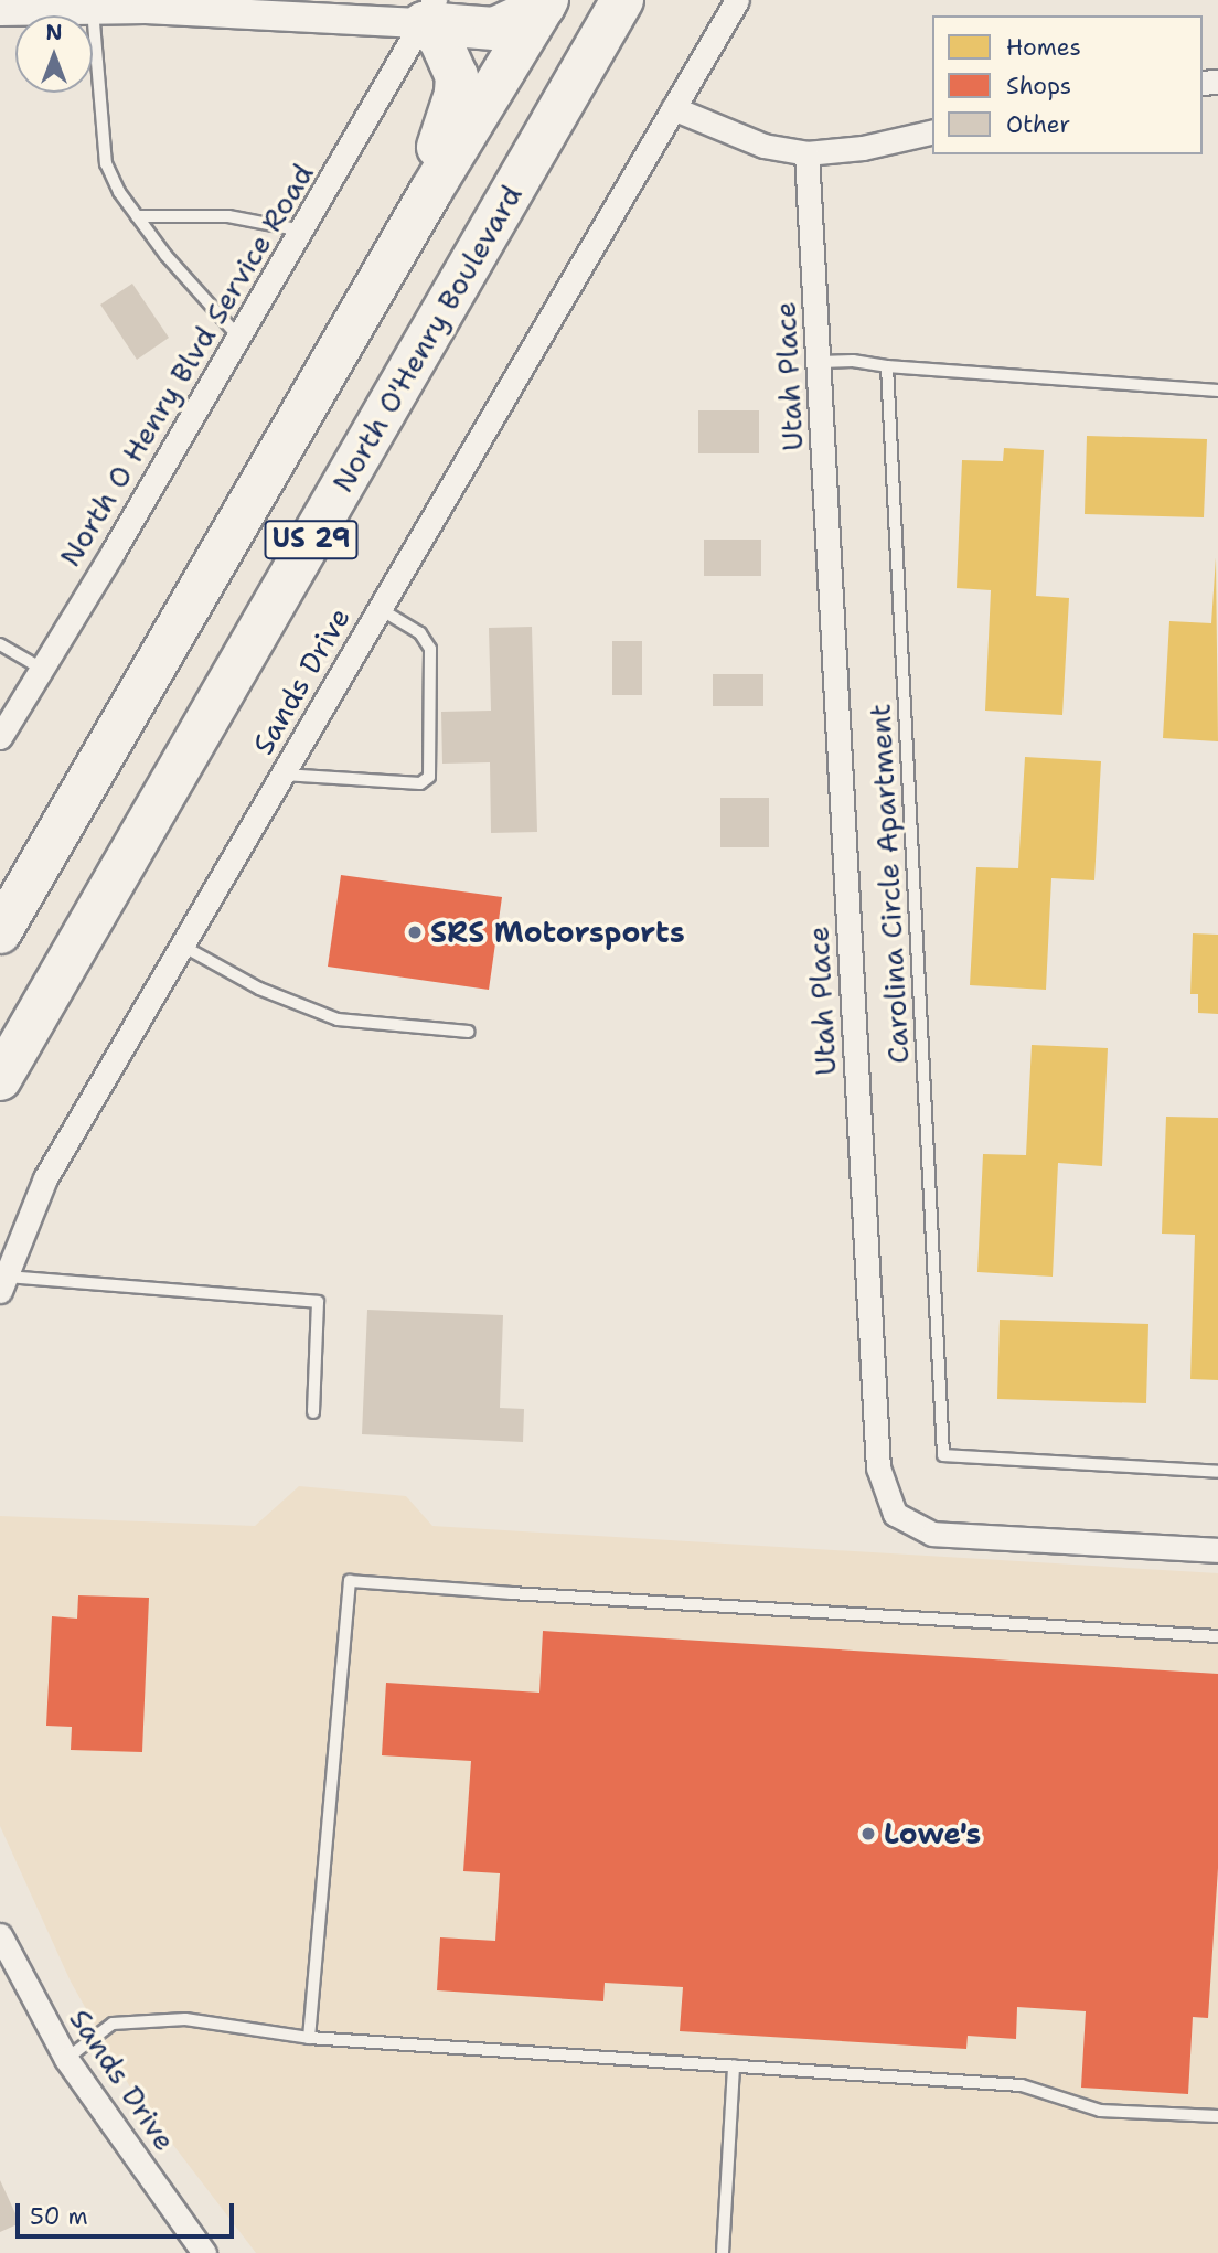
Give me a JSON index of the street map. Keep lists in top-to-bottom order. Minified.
{"streets":{"highway":["North O'Henry Boulevard","US 29"],"street":["North O Henry Blvd Service Road","Utah Place","Sands Drive"],"lane":["Carolina Circle Apartment"]},"places":["SRS Motorsports","Lowe's"],"legend":["Homes","Shops","Other"],"scale_bar":"50 m","north":"top"}
